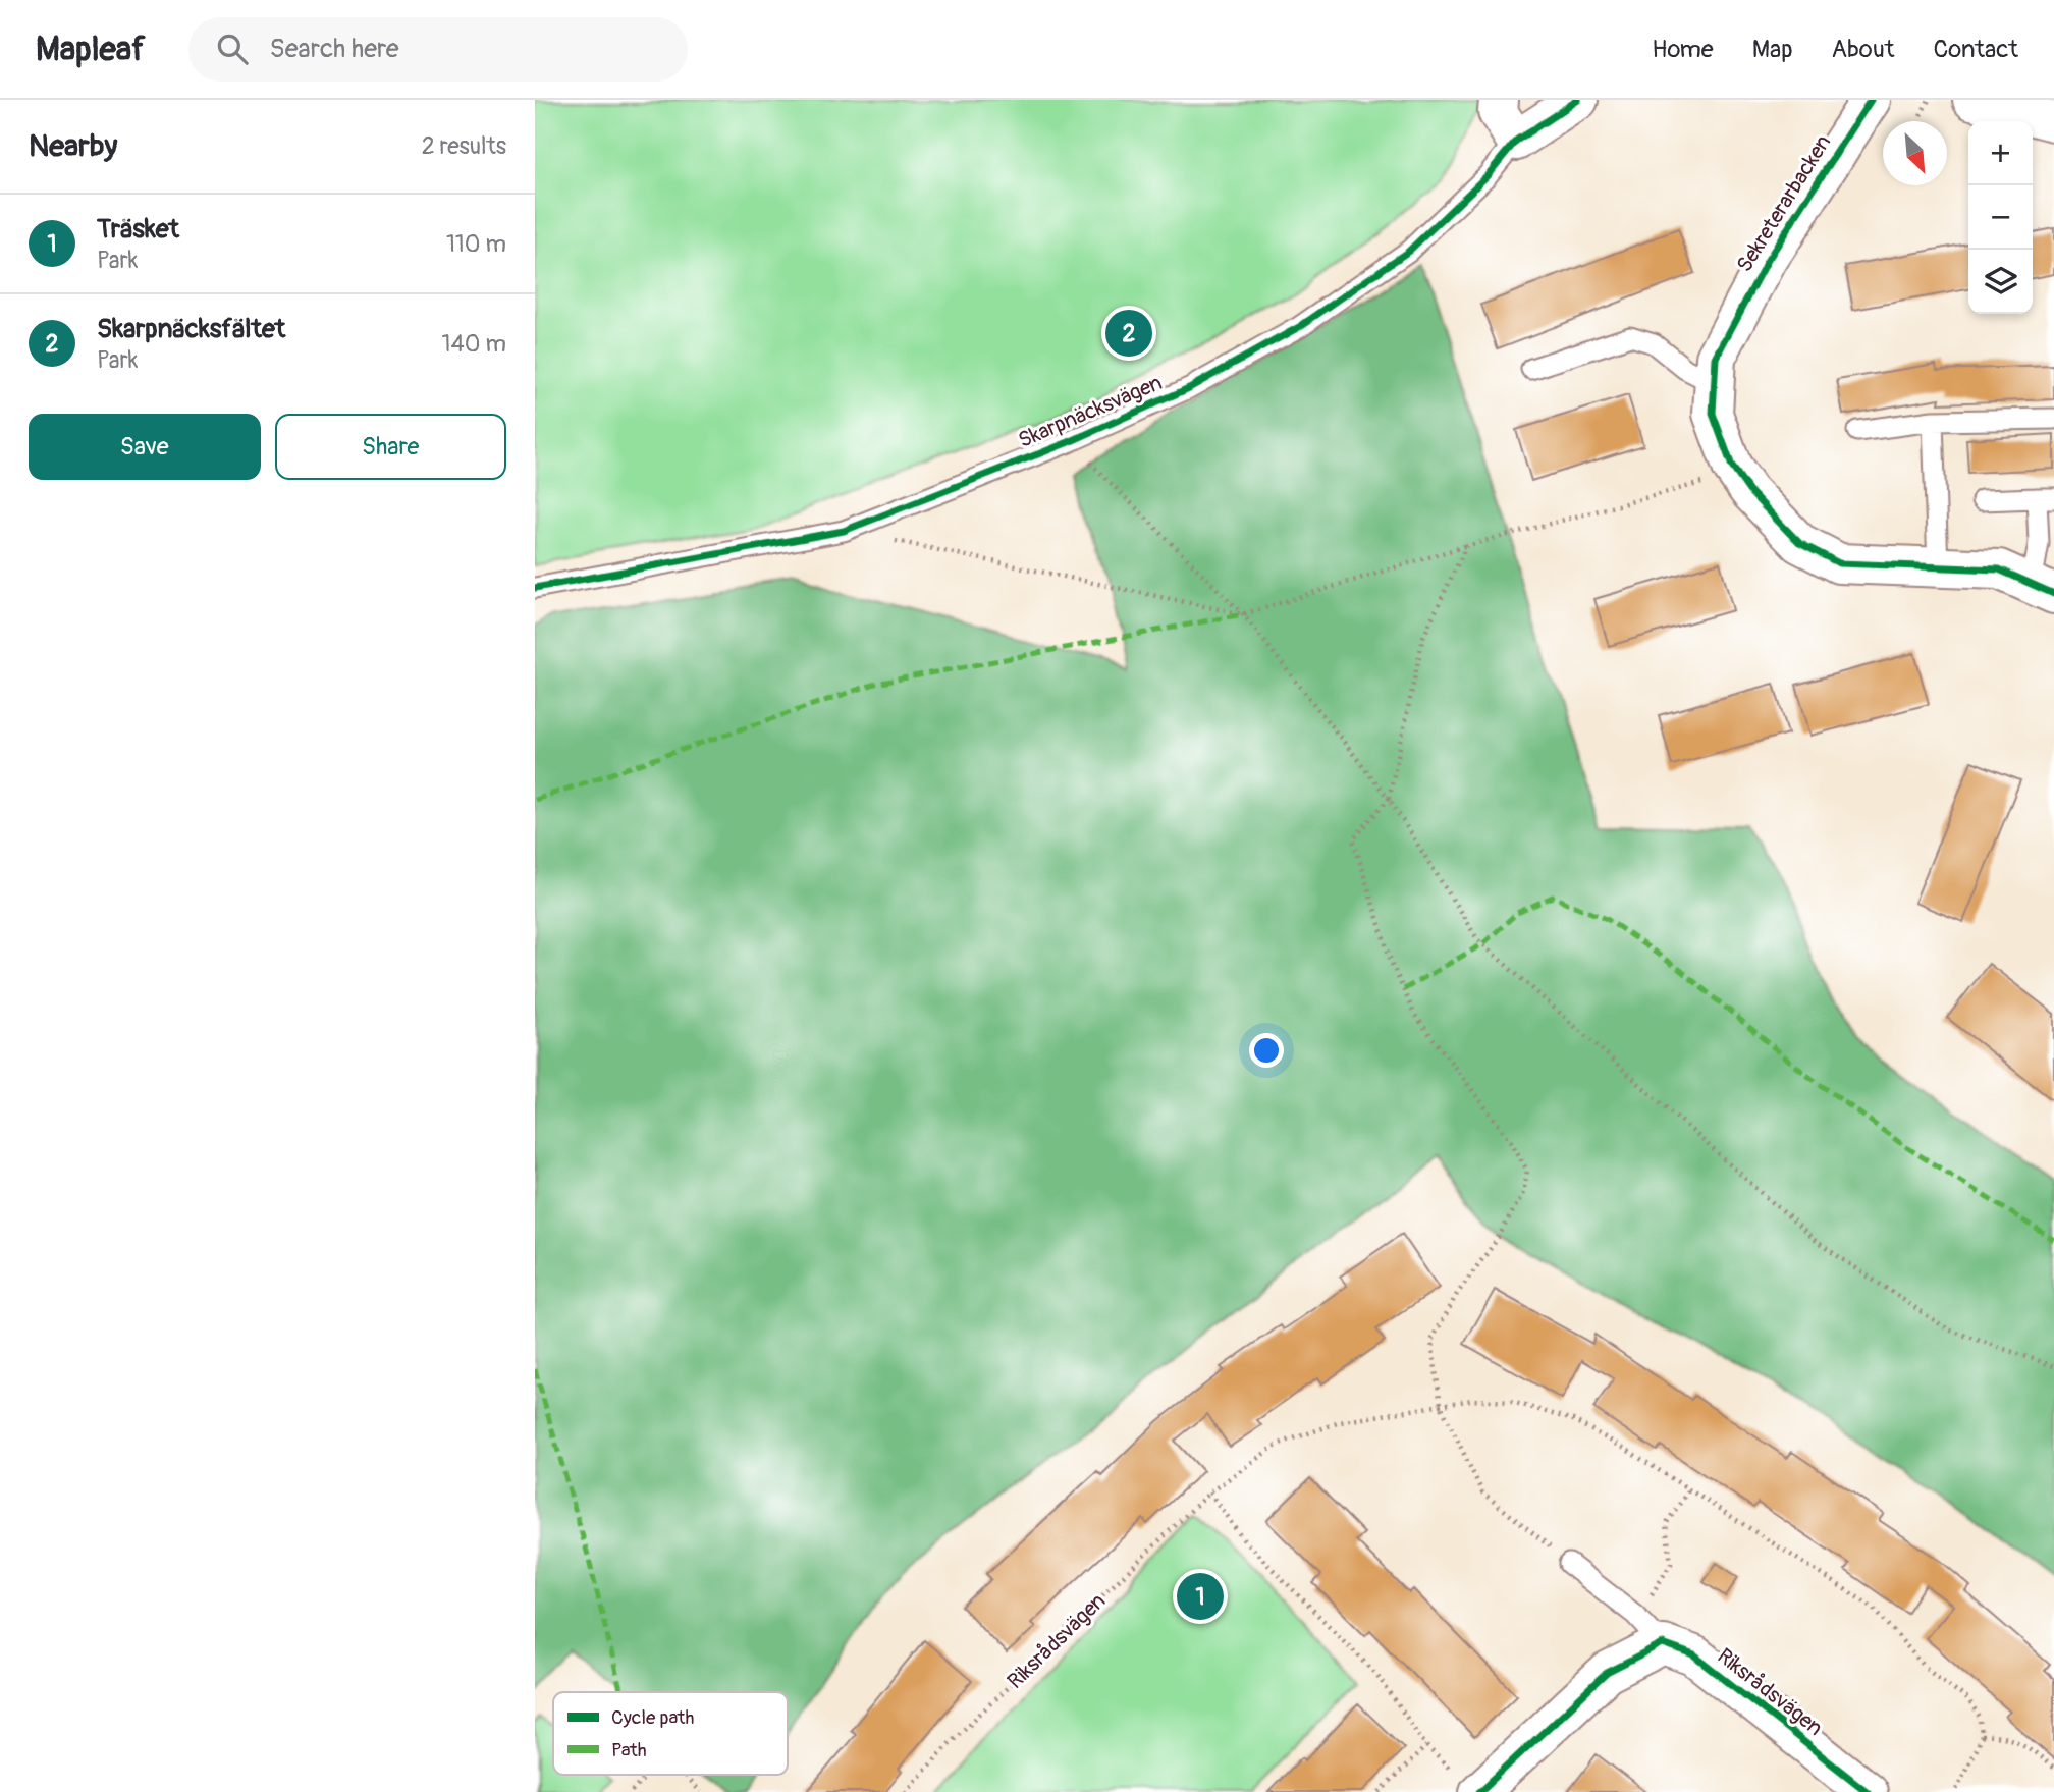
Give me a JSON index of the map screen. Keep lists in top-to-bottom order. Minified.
{"streets":{"street":["Sekreterarbacken","Skarpnäcksvägen","Riksrådsvägen"]},"legend":["Cycle path","Path"],"north":"bottom right","page":{"header":"Mapleaf","search":"Search here","nav":["Home","Map","About","Contact"],"heading":["Nearby","2 results"],"map_buttons":["+","−"],"list":[{"mark":"1","name":"Träsket","note":"Park","value":"110 m"},{"mark":"2","name":"Skarpnäcksfältet","note":"Park","value":"140 m"}],"pins":["2","1"],"buttons":["Save","Share"]}}
